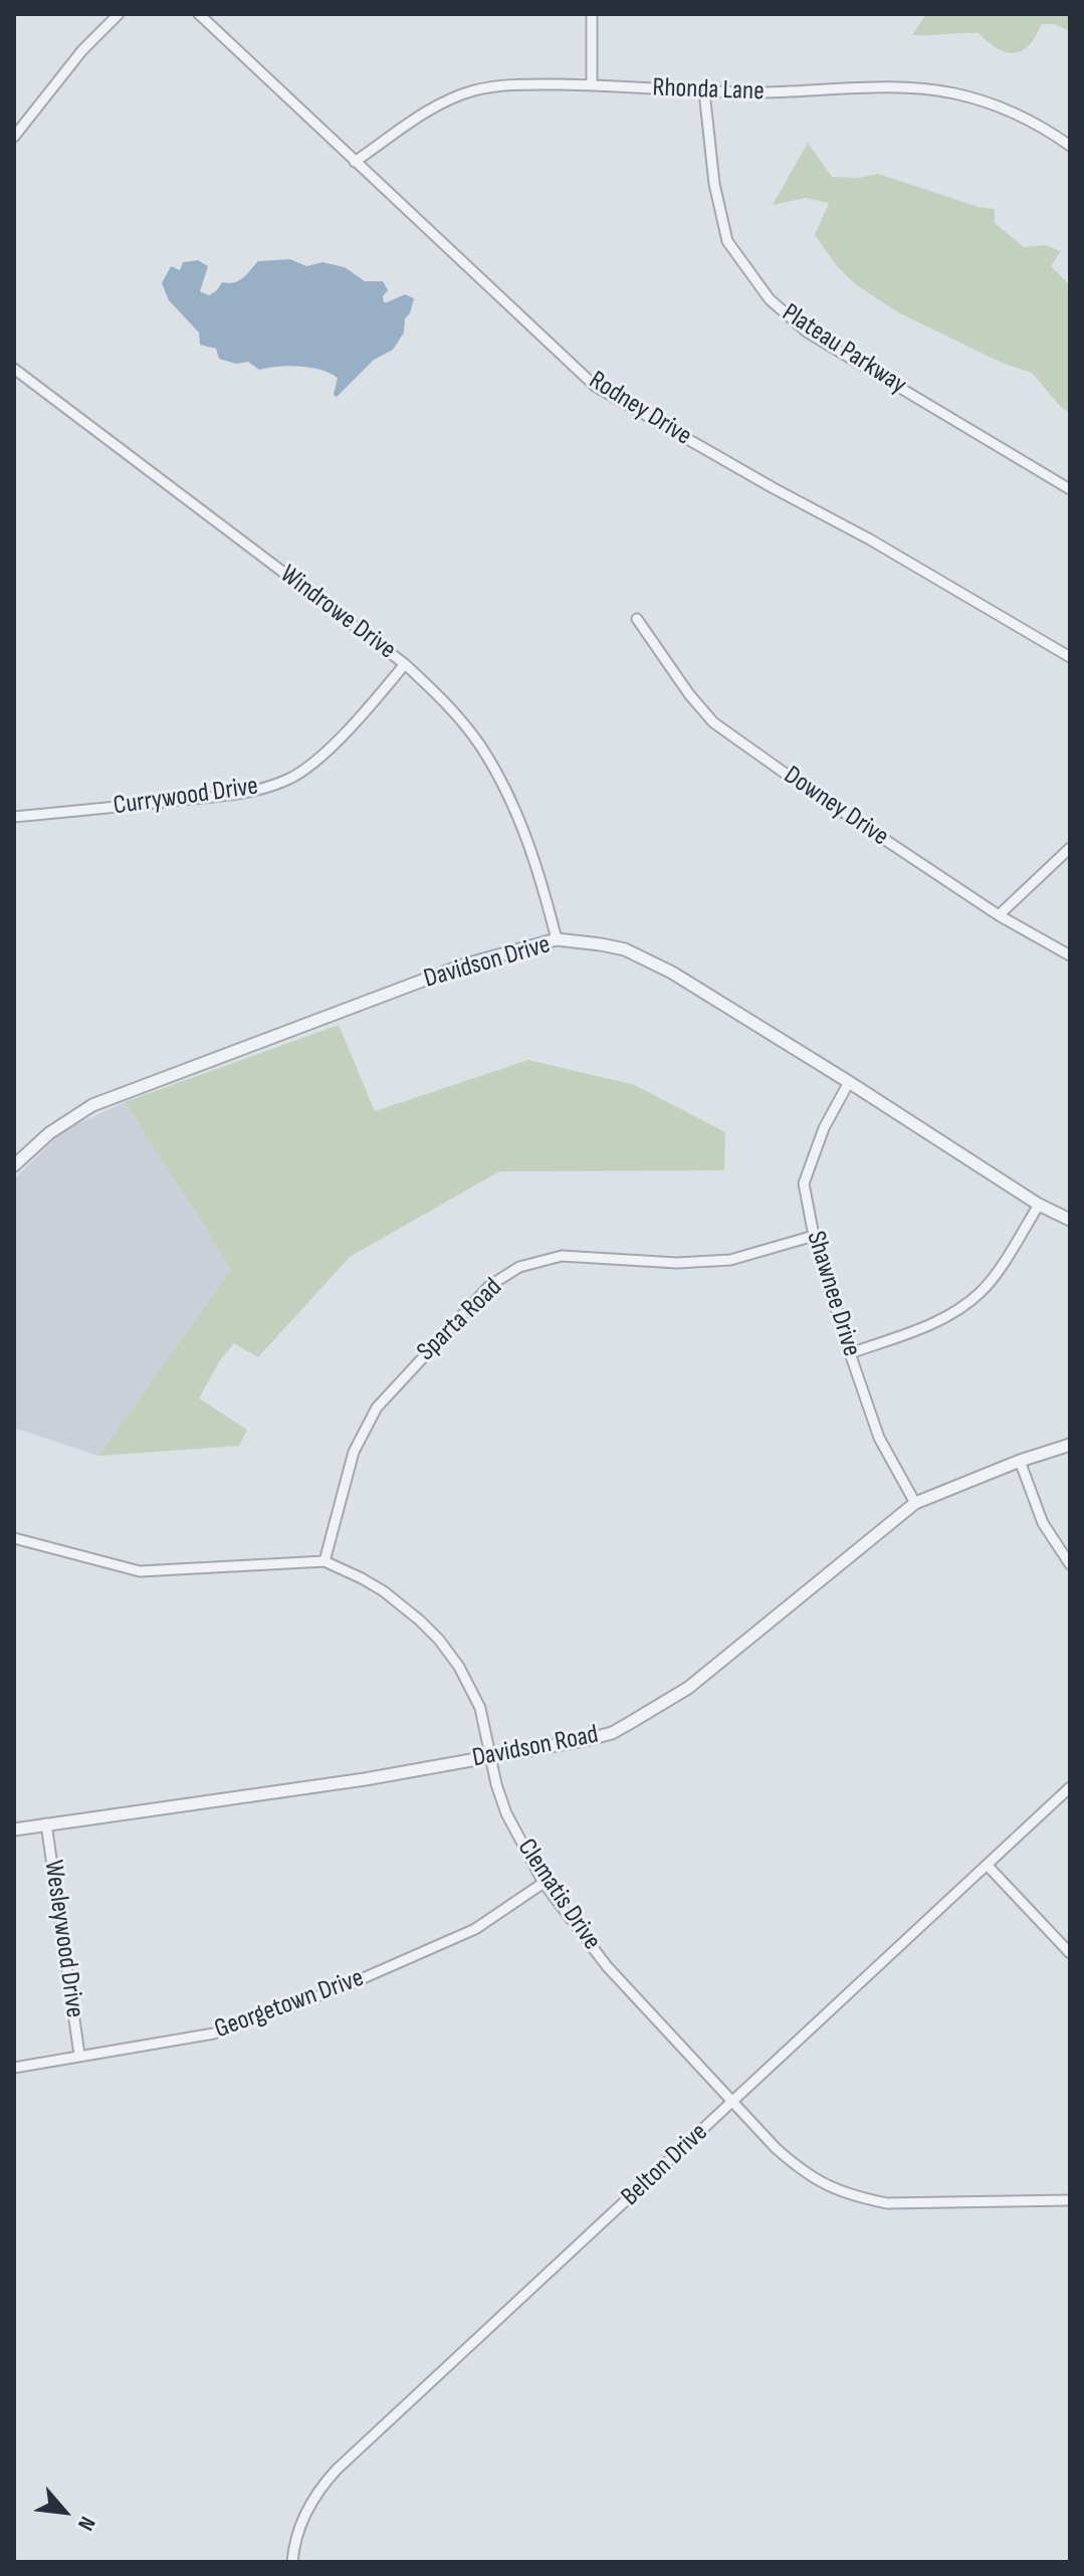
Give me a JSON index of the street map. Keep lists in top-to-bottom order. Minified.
{"streets":{"street":["Rhonda Lane","Plateau Parkway","Rodney Drive","Windrowe Drive","Currywood Drive","Downey Drive","Davidson Drive","Shawnee Drive","Sparta Road","Davidson Road","Clematis Drive","Wesleywood Drive","Georgetown Drive","Belton Drive"]},"crossings":[["Rhonda Lane","Plateau Parkway"],["Rhonda Lane","Rodney Drive"],["Windrowe Drive","Currywood Drive"],["Windrowe Drive","Davidson Drive"],["Davidson Drive","Shawnee Drive"],["Shawnee Drive","Sparta Road"],["Shawnee Drive","Davidson Road"],["Sparta Road","Clematis Drive"],["Davidson Road","Clematis Drive"],["Davidson Road","Wesleywood Drive"],["Clematis Drive","Georgetown Drive"],["Clematis Drive","Belton Drive"],["Wesleywood Drive","Georgetown Drive"]],"north":"bottom right"}
